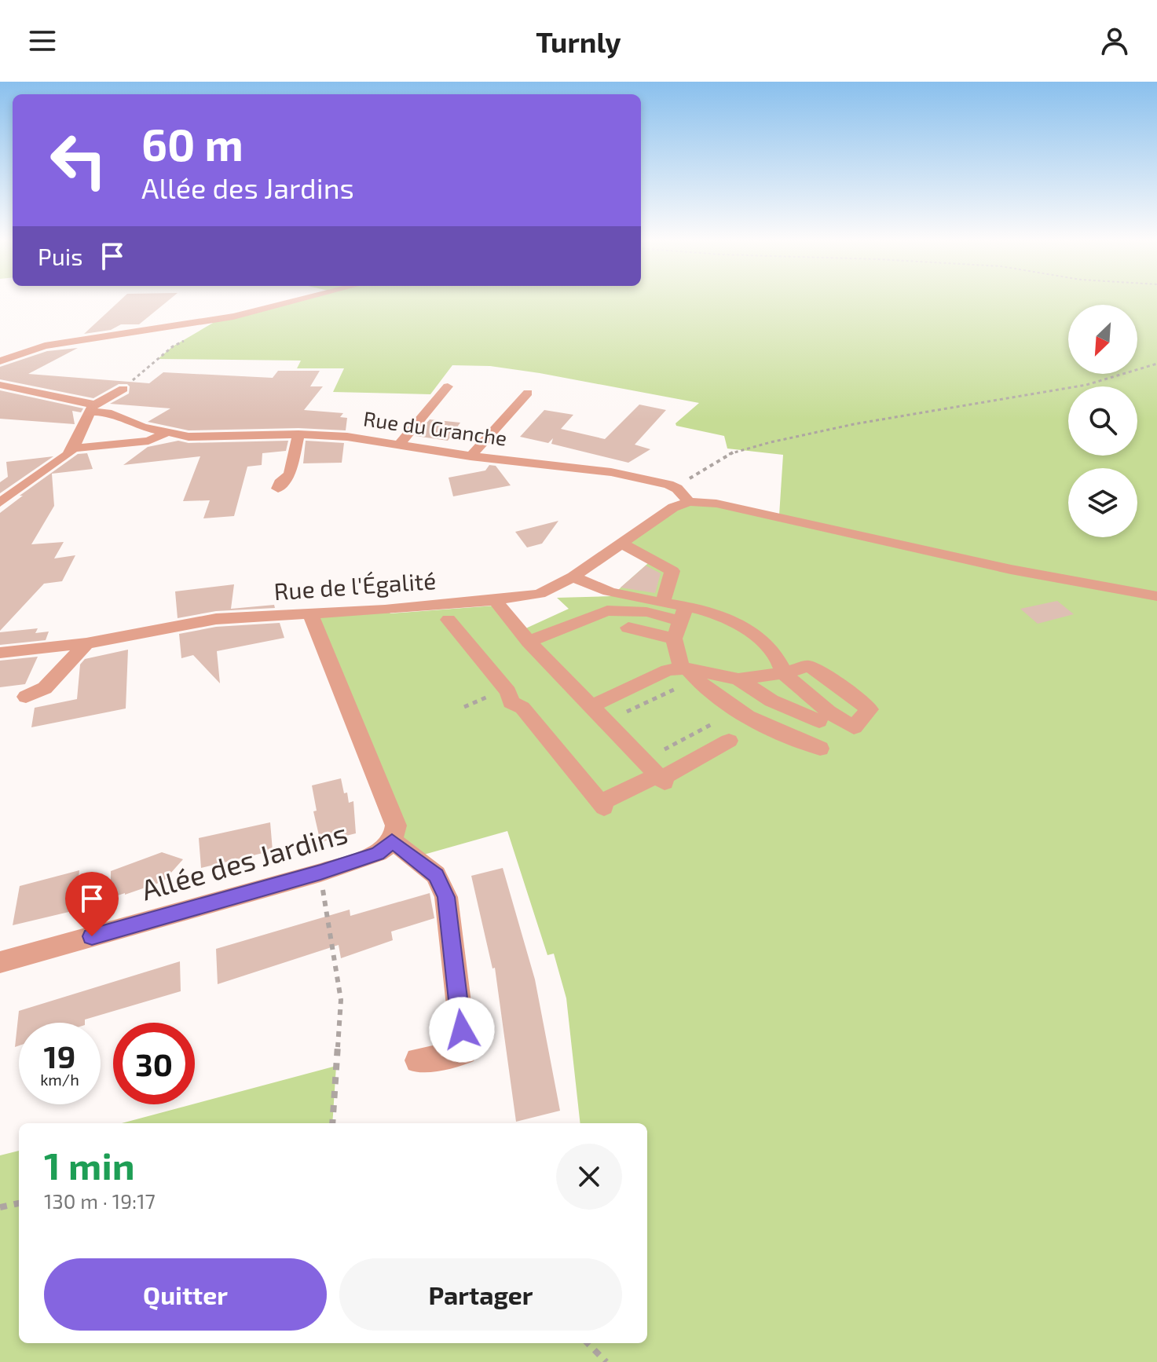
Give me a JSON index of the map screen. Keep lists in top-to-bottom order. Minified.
{"streets":{"street":["Rue du Granche","Rue de l'Égalité","Allée des Jardins"]},"north":"bottom left","page":{"header":"Turnly","turn":["60 m","Allée des Jardins"],"then":"Puis","speed":"19 km/h","limit":"30","heading":["1 min","130 m · 19:17"],"buttons":["Quitter","Partager"]}}
